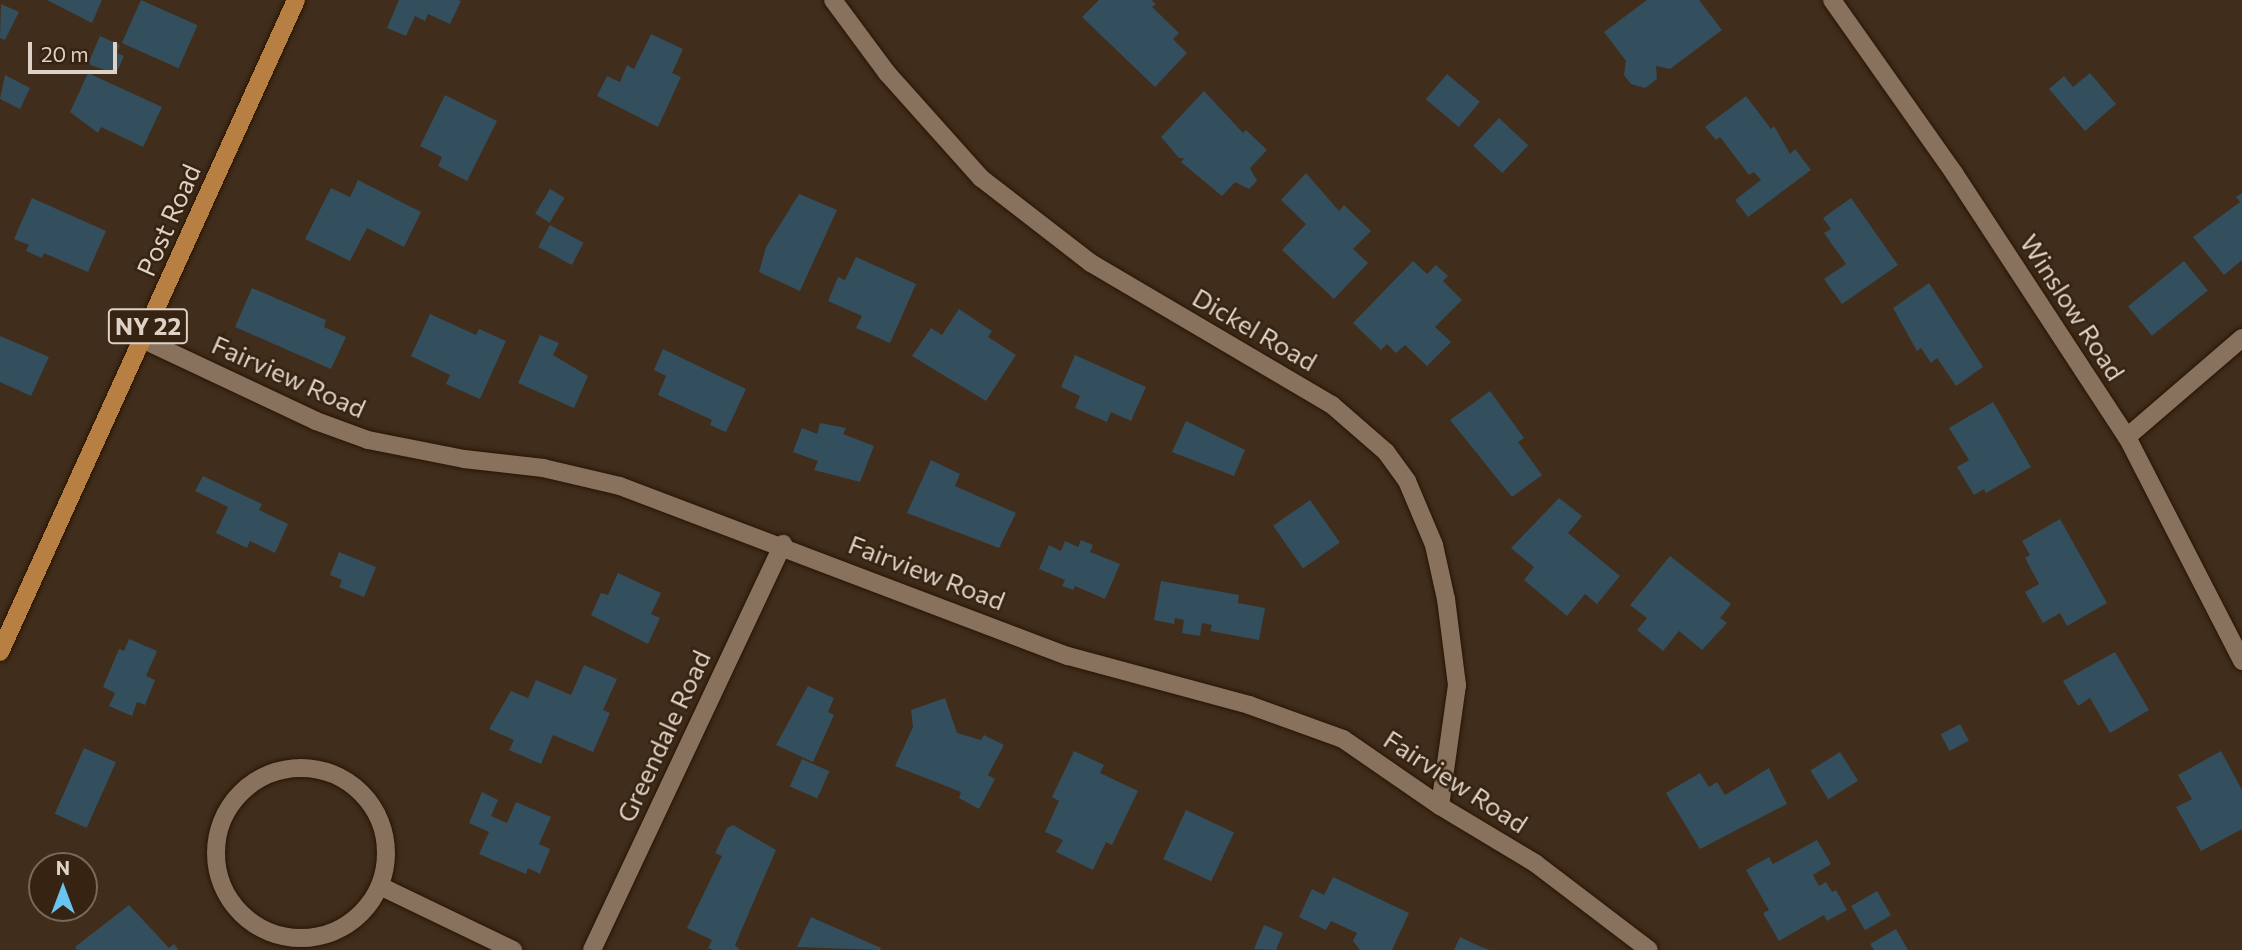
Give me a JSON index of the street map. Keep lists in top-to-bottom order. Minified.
{"streets":{"main road":["Post Road","NY 22"],"street":["Winslow Road","Dickel Road","Fairview Road","Greendale Road"]},"crossings":[["Post Road","Fairview Road"],["Dickel Road","Fairview Road"],["Fairview Road","Greendale Road"]],"scale_bar":"20 m","north":"top"}
